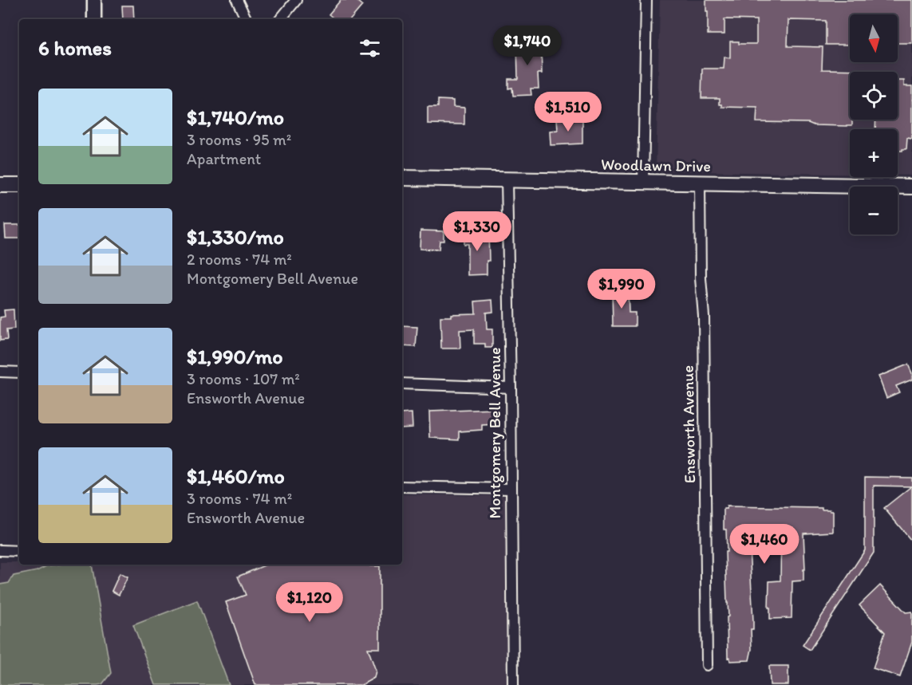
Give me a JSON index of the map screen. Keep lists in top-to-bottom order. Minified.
{"streets":{"main road":["Woodlawn Drive"],"street":["Ensworth Avenue","Montgomery Bell Avenue"]},"crossings":[["Woodlawn Drive","Ensworth Avenue"],["Woodlawn Drive","Montgomery Bell Avenue"]],"north":"bottom","page":{"map_buttons":["+","−"],"heading":"6 homes","price":["$1,740","$1,510","$1,330","$1,990","$1,460","$1,120"],"list":[{"name":"$1,740/mo","note":"3 rooms · 95 m² · Apartment"},{"name":"$1,330/mo","note":"2 rooms · 74 m² · Montgomery Bell Avenue"},{"name":"$1,990/mo","note":"3 rooms · 107 m² · Ensworth Avenue"},{"name":"$1,460/mo","note":"3 rooms · 74 m² · Ensworth Avenue"}]}}
